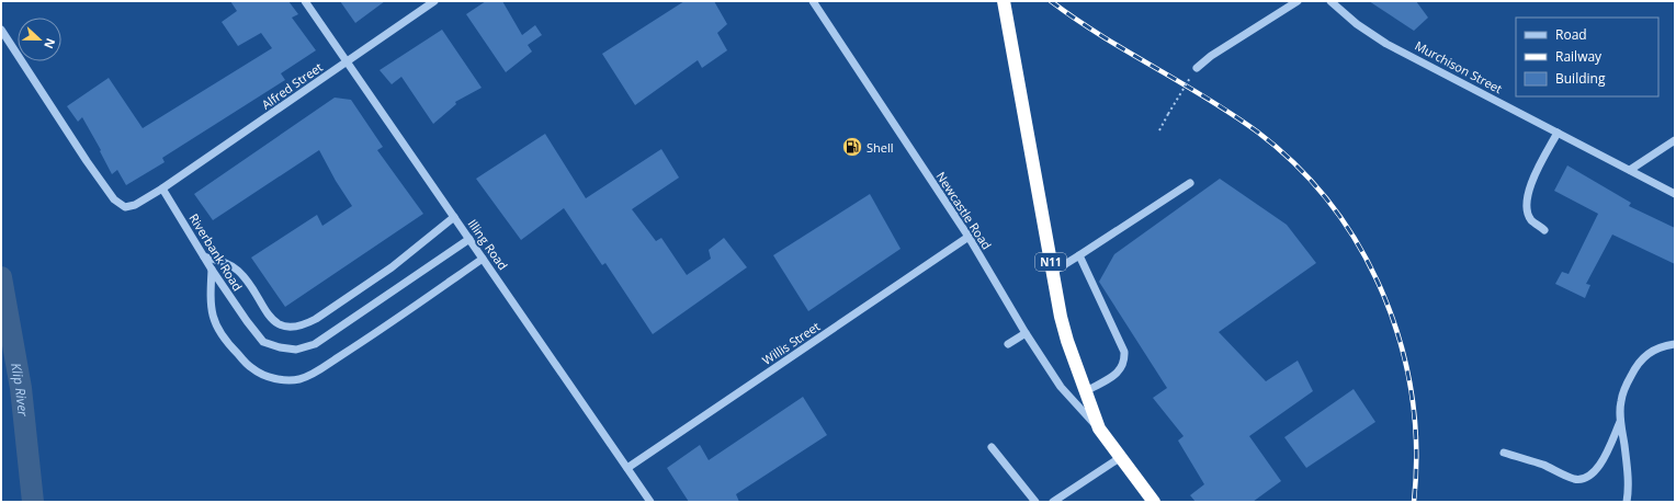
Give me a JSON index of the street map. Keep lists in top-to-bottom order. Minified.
{"streets":{"highway":["N11"],"street":["Murchison Street","Alfred Street","Newcastle Road","Illing Road","Riverbank Road","Willis Street"]},"crossings":[["Alfred Street","Illing Road"],["Alfred Street","Riverbank Road"],["Newcastle Road","N11"],["Newcastle Road","Willis Street"],["Illing Road","Riverbank Road"],["Illing Road","Willis Street"]],"water":["Klip River"],"places":{"fuel station":["Shell"]},"legend":["Road","Railway","Building"],"north":"right"}
